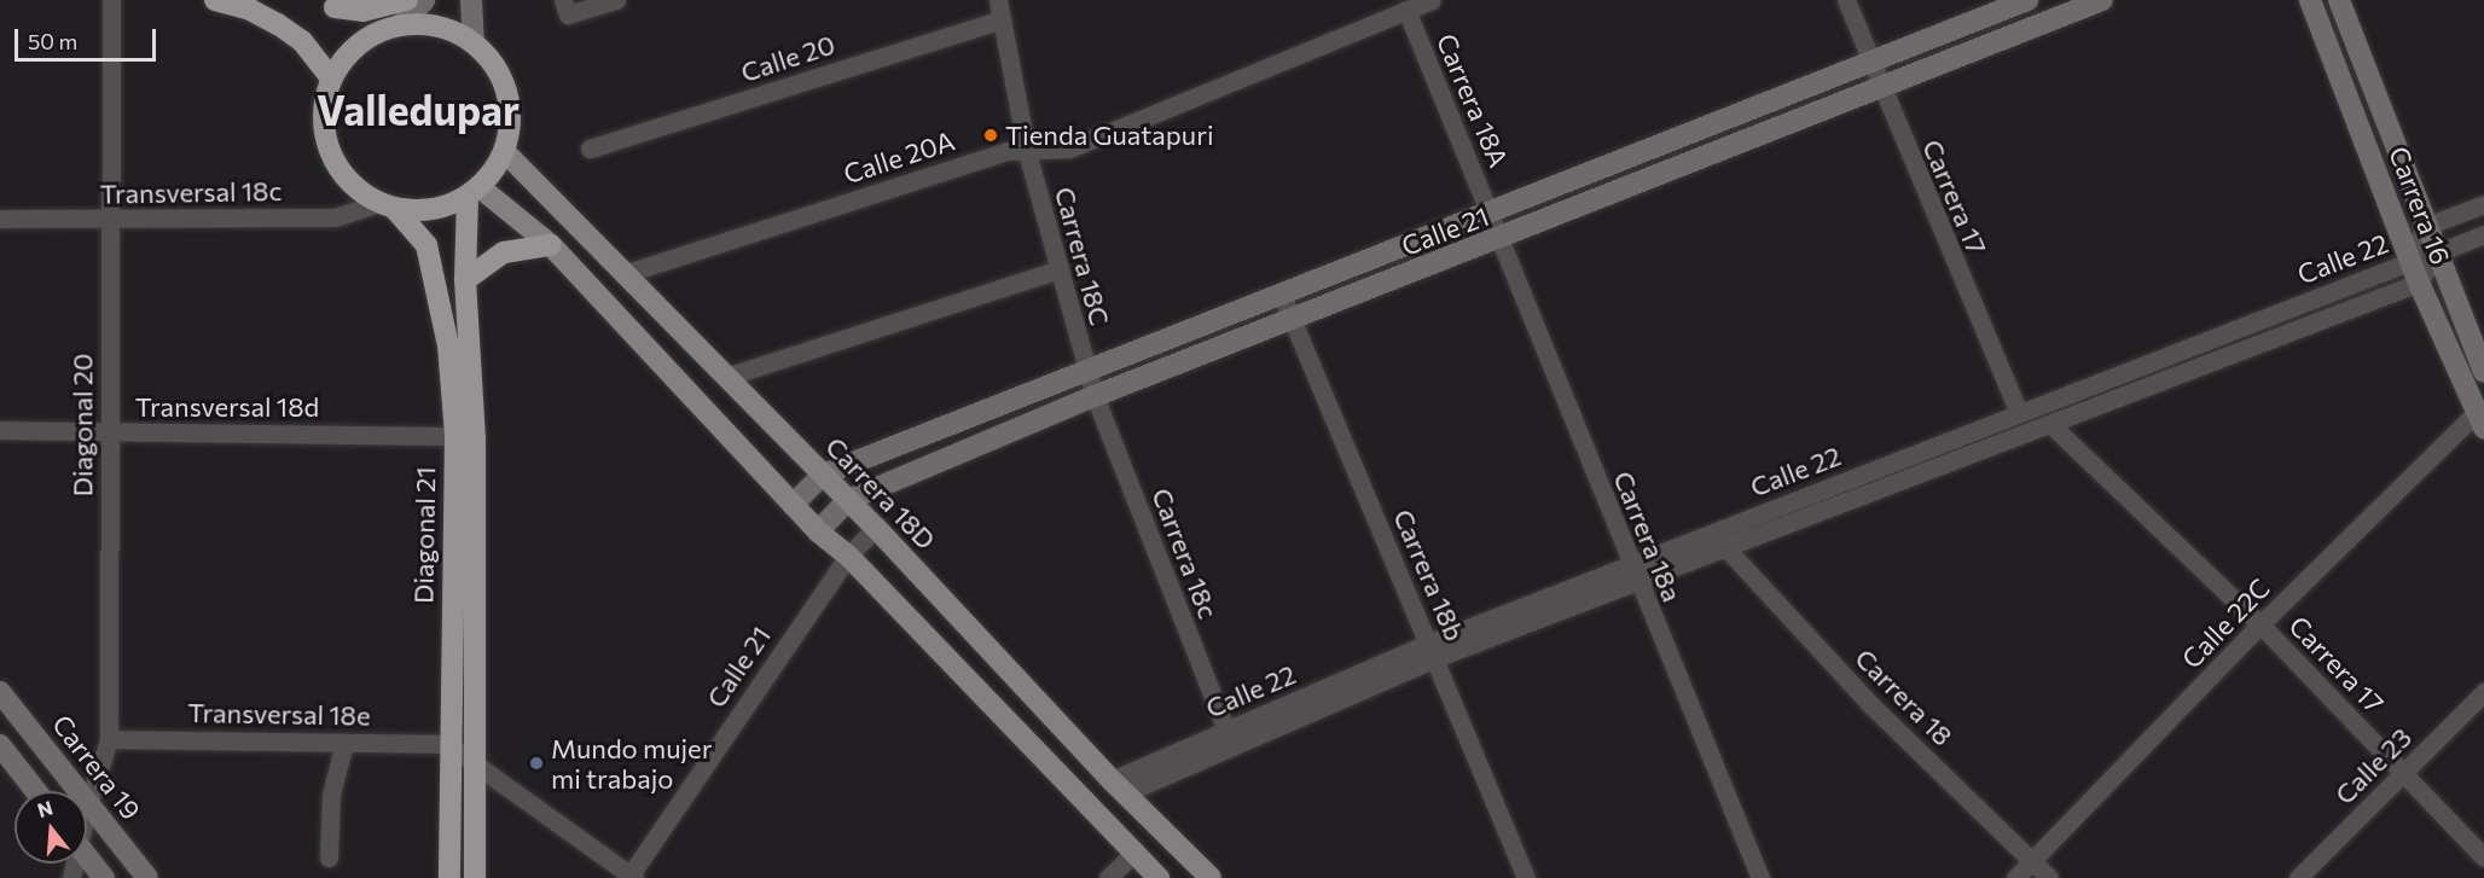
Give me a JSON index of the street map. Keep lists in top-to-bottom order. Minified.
{"streets":{"highway":["Diagonal 21"],"main road":["Carrera 16","Calle 21","Carrera 18D","Carrera 19"],"street":["Calle 20","Carrera 18A","Calle 20A","Transversal 18c","Carrera 17","Carrera 18C","Calle 22","Transversal 18d","Diagonal 20","Carrera 18a","Carrera 18c","Carrera 18b","Calle 22C","Carrera 18","Transversal 18e","Calle 23"]},"crossings":[["Calle 20","Carrera 18C"],["Carrera 18A","Calle 20A"],["Carrera 18A","Calle 21"],["Carrera 18A","Carrera 18a"],["Calle 20A","Carrera 18C"],["Calle 20A","Carrera 18D"],["Transversal 18c","Diagonal 20"],["Transversal 18c","Carrera 18D"],["Transversal 18c","Diagonal 21"],["Carrera 17","Calle 21"],["Carrera 17","Calle 22"],["Carrera 17","Calle 22C"],["Carrera 17","Calle 23"],["Carrera 16","Calle 22"],["Carrera 16","Calle 22C"],["Calle 21","Carrera 18C"],["Calle 21","Carrera 18D"],["Calle 21","Carrera 18a"],["Calle 21","Carrera 18c"],["Calle 21","Carrera 18b"],["Carrera 18C","Carrera 18c"],["Calle 22","Carrera 18D"],["Calle 22","Carrera 18a"],["Calle 22","Carrera 18c"],["Calle 22","Carrera 18b"],["Calle 22","Carrera 18"],["Transversal 18d","Diagonal 20"],["Transversal 18d","Diagonal 21"],["Diagonal 20","Transversal 18e"],["Diagonal 20","Carrera 19"],["Carrera 18D","Diagonal 21"],["Diagonal 21","Transversal 18e"],["Calle 22C","Carrera 18"]],"districts":["Valledupar"],"places":["Tienda Guatapuri","Mundo mujer mi trabajo"],"scale_bar":"50 m","north":"top"}
